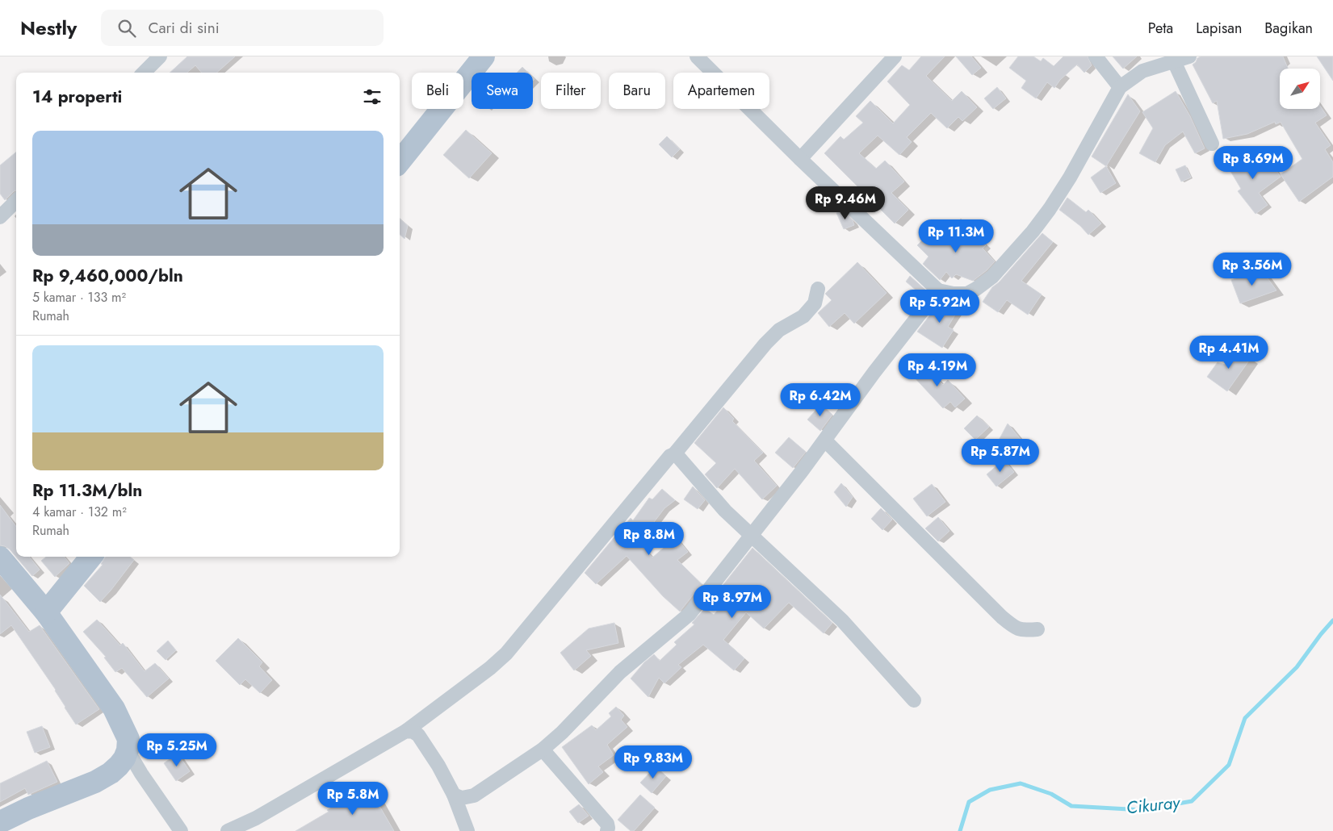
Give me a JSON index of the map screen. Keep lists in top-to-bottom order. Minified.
{"water":["Cikuray"],"north":"top right","page":{"header":"Nestly","search":"Cari di sini","nav":["Peta","Lapisan","Bagikan"],"chip":["Beli","Sewa","Filter","Baru","Apartemen"],"heading":"14 properti","list":[{"name":"Rp 9,460,000/bln","note":"5 kamar · 133 m² · Rumah"},{"name":"Rp 11.3M/bln","note":"4 kamar · 132 m² · Rumah"}],"price":["Rp 8.69M","Rp 9.46M","Rp 11.3M","Rp 3.56M","Rp 5.92M","Rp 4.41M","Rp 4.19M","Rp 6.42M","Rp 5.87M","Rp 8.8M","Rp 8.97M","Rp 5.25M","Rp 9.83M","Rp 5.8M"]}}
